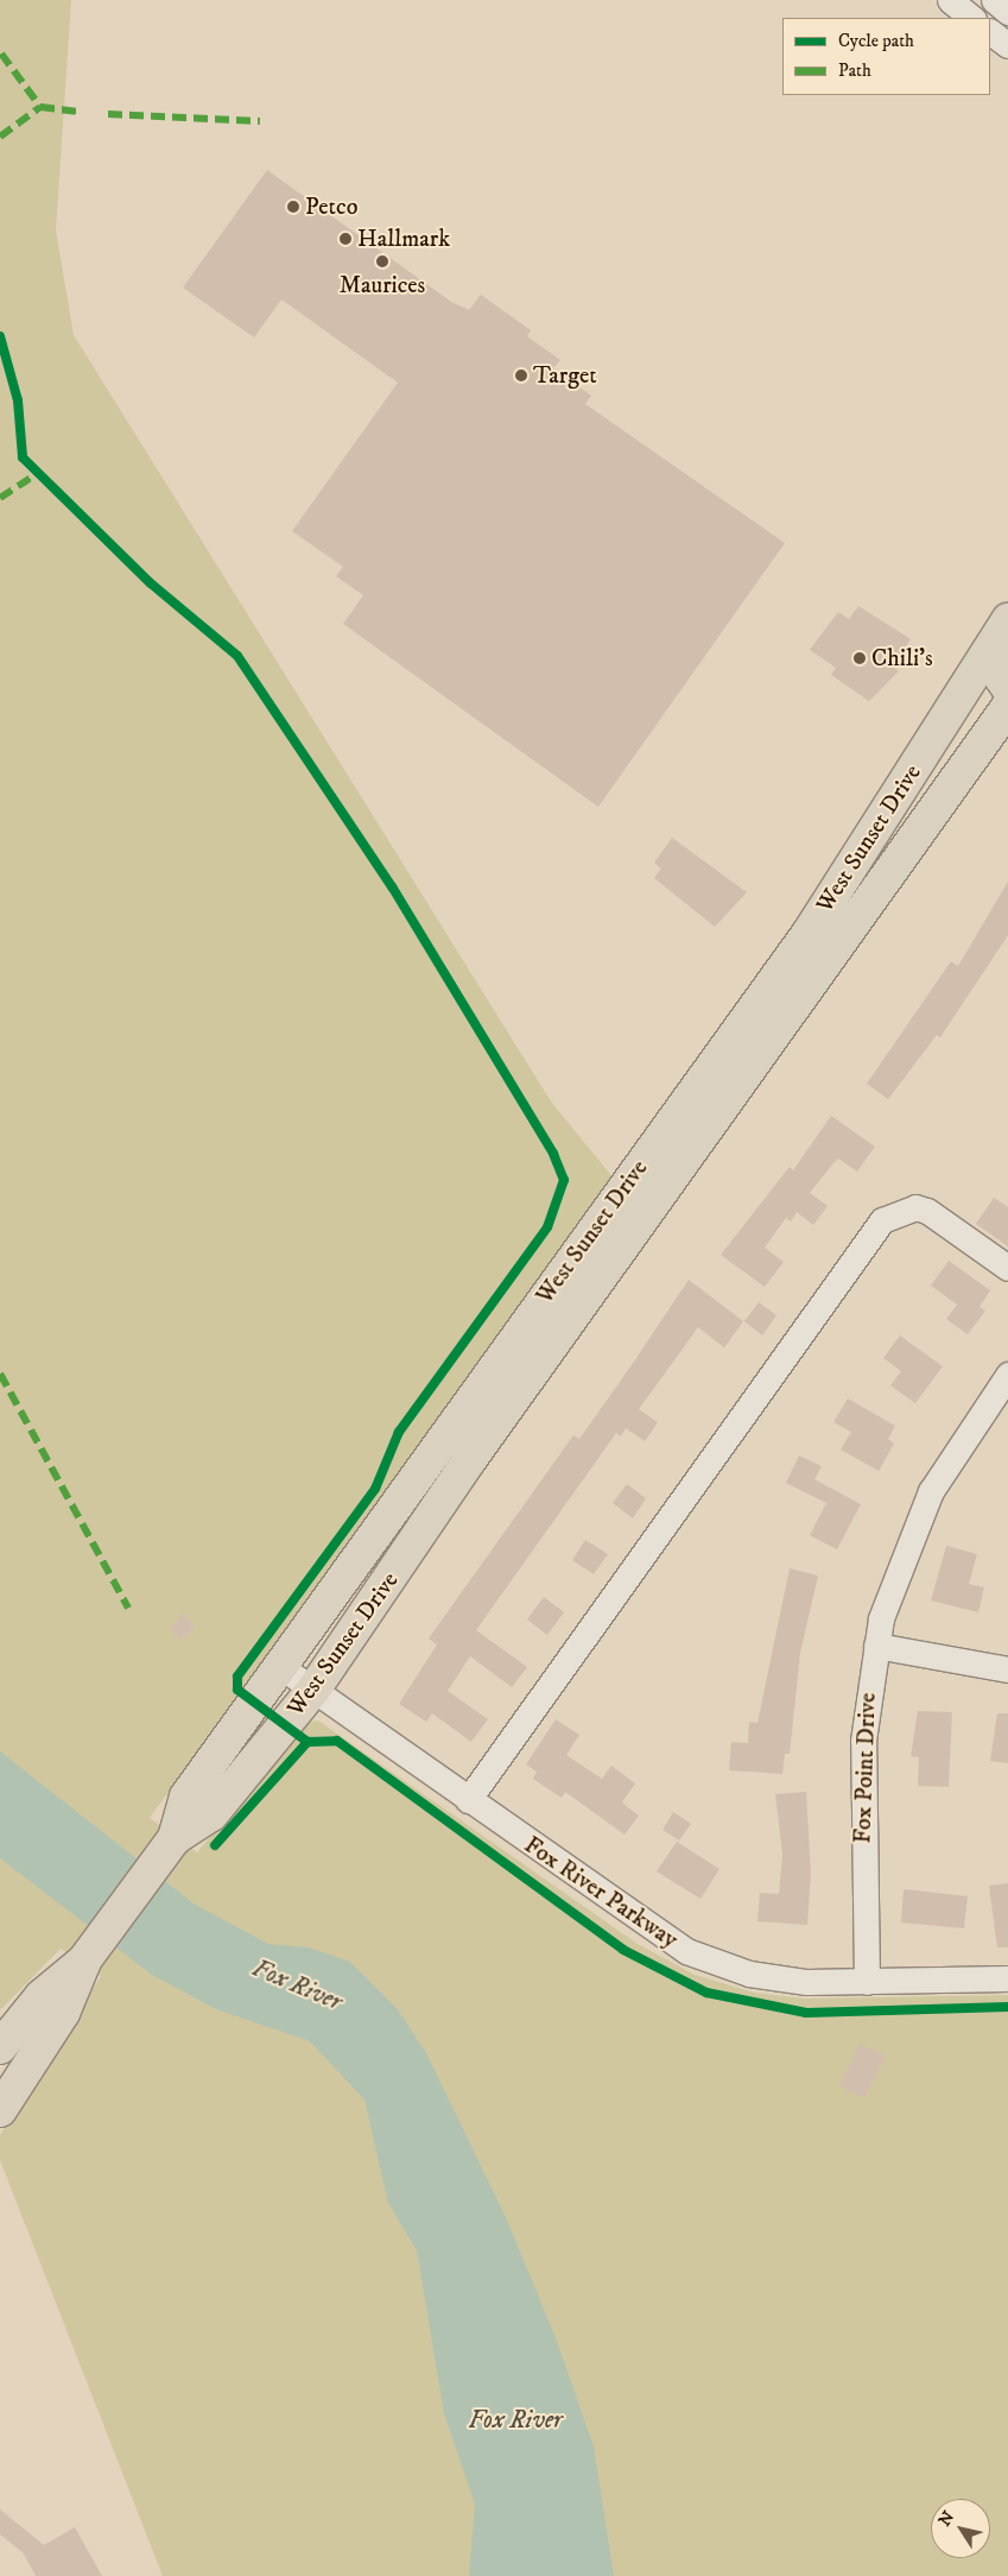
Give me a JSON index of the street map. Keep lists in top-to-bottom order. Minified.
{"streets":{"main road":["West Sunset Drive"],"street":["Fox Point Drive","Fox River Parkway"]},"crossings":[["West Sunset Drive","Fox River Parkway"],["Fox Point Drive","Fox River Parkway"]],"water":["Fox River"],"places":["Petco","Hallmark","Maurices","Target","Chili's"],"legend":["Cycle path","Path"],"north":"top left"}
